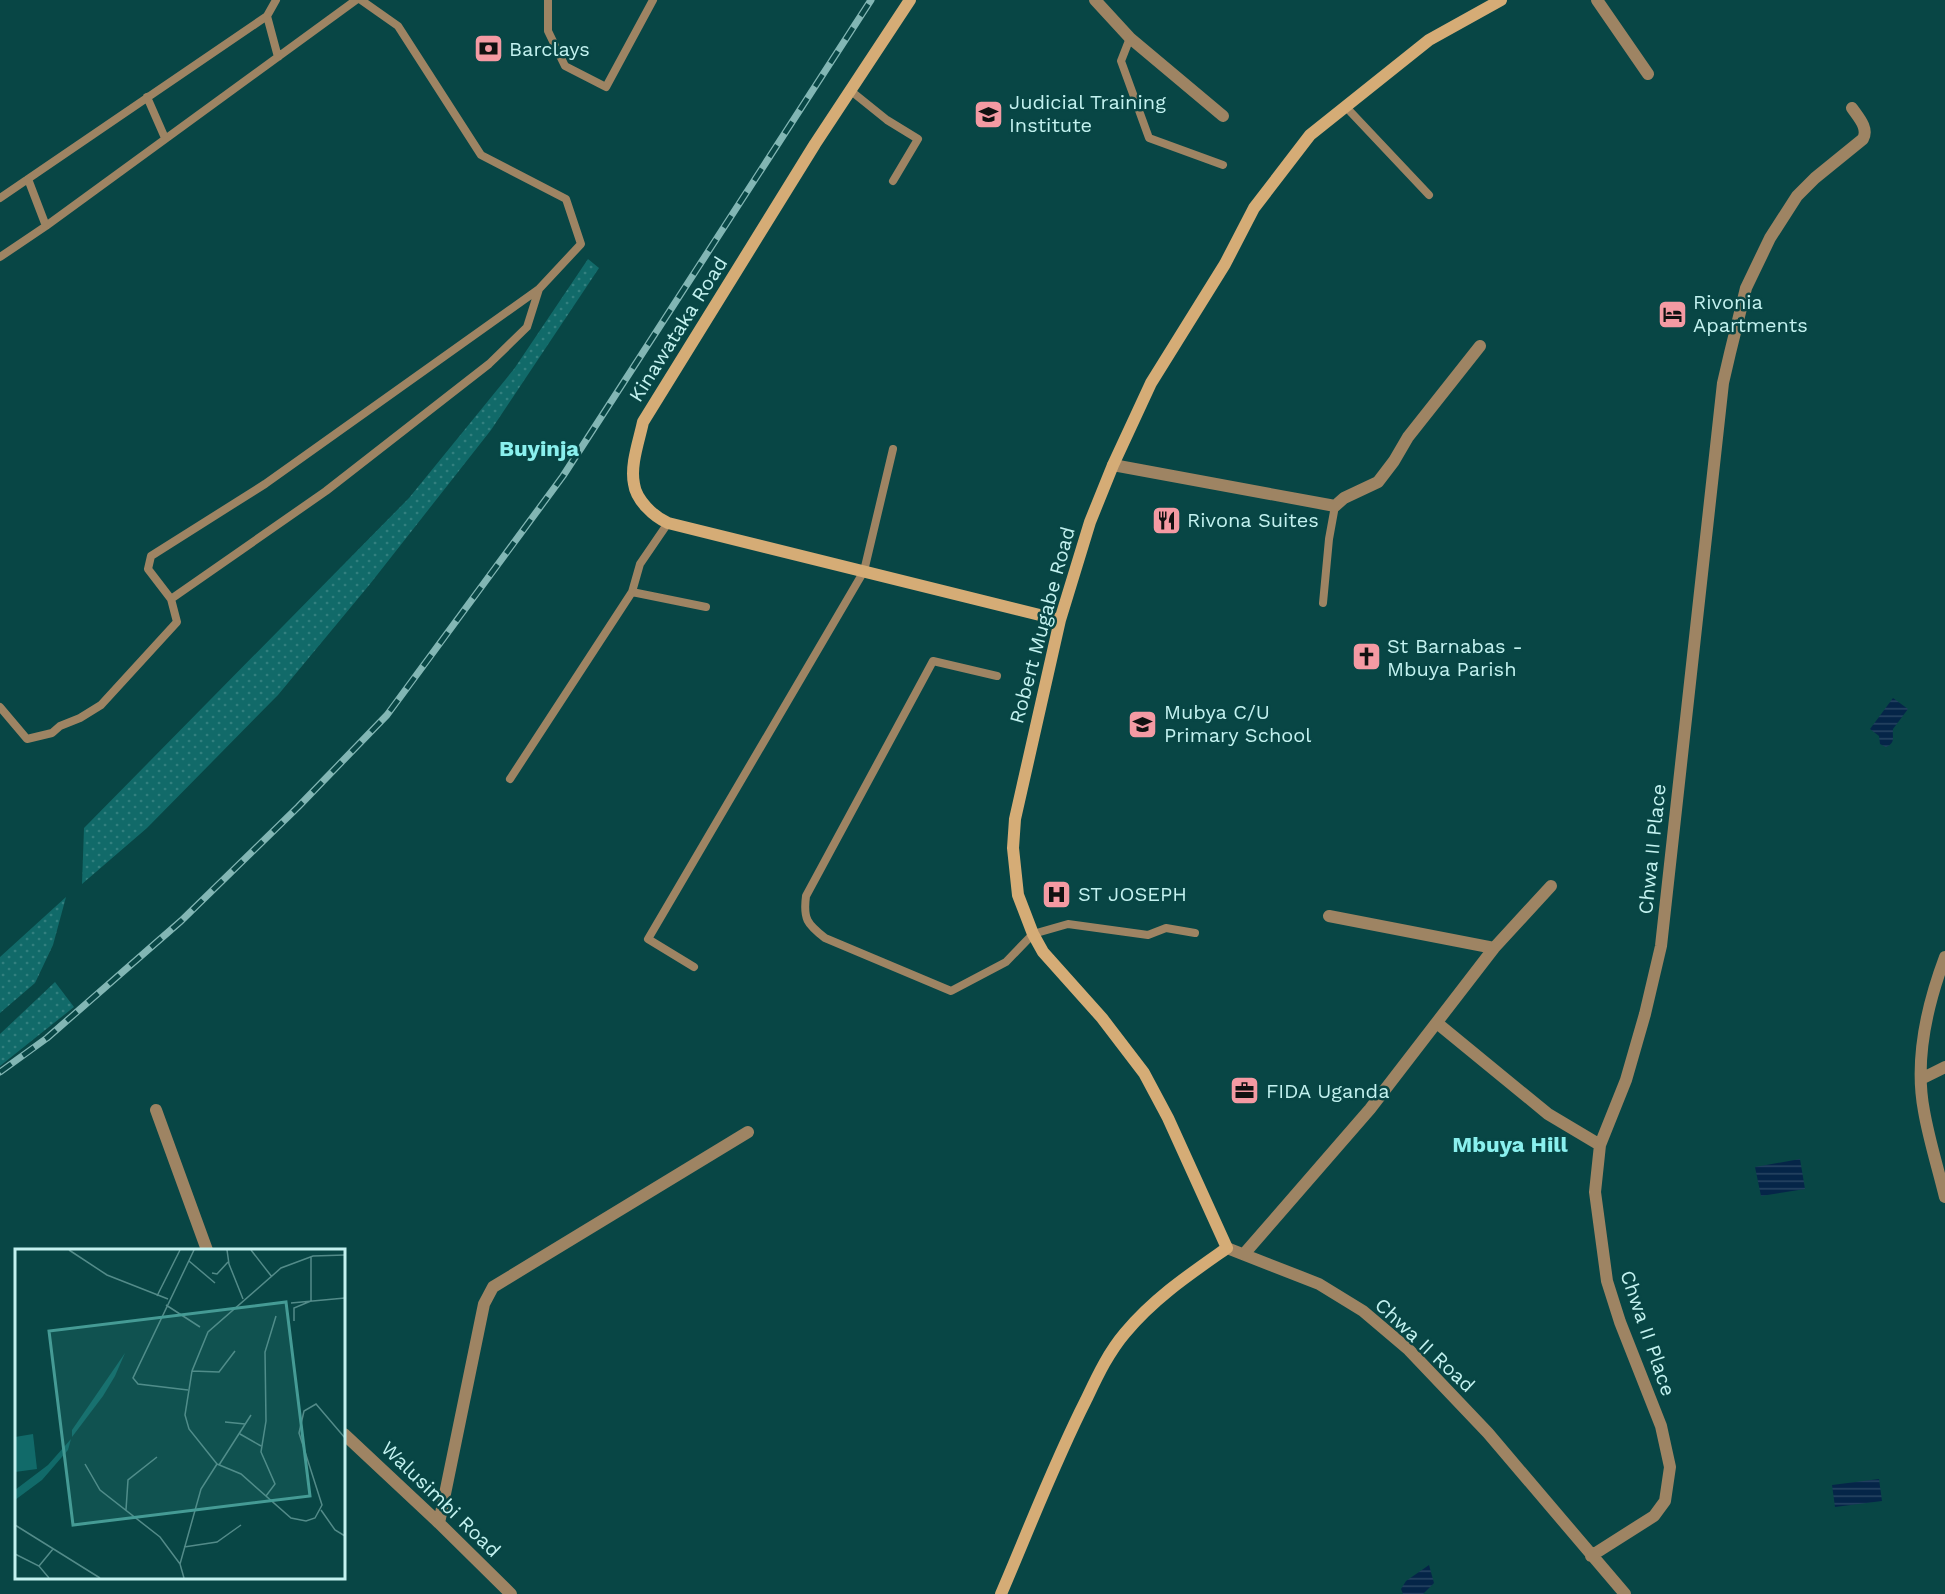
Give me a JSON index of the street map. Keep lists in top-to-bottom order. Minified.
{"streets":{"street":["Kinawataka Road","Robert Mugabe Road","Chwa II Place","Chwa II Road","Walusimbi Road"]},"crossings":[["Kinawataka Road","Robert Mugabe Road"],["Robert Mugabe Road","Chwa II Road"],["Chwa II Place","Chwa II Road"]],"districts":["Buyinja","Mbuya Hill"],"places":{"bank":["Barclays"],"school or university":["Judicial Training Institute","Mubya C/U Primary School"],"hotel":["Rivonia Apartments"],"restaurant":["Rivona Suites"],"church":["St Barnabas - Mbuya Parish"],"hospital":["ST JOSEPH"],"office":["FIDA Uganda"]}}
